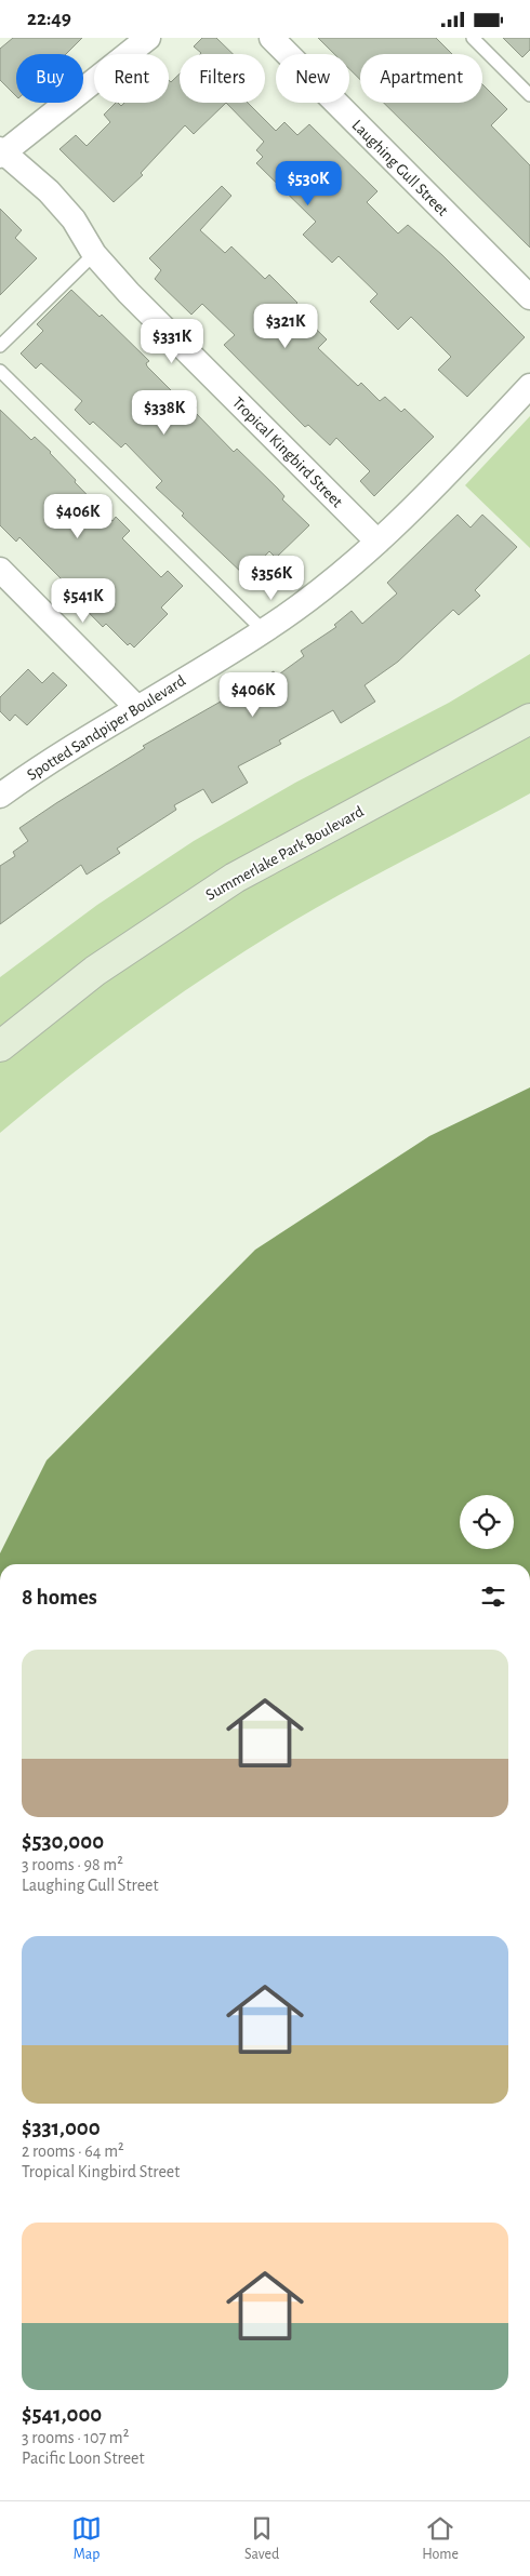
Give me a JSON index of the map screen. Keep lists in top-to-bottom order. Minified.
{"streets":{"main road":["Summerlake Park Boulevard"],"street":["Laughing Gull Street","Tropical Kingbird Street","Spotted Sandpiper Boulevard"]},"crossings":[["Tropical Kingbird Street","Spotted Sandpiper Boulevard"]],"page":{"status":"22:49","chip":["Buy","Rent","Filters","New","Apartment"],"price":["$530K","$321K","$331K","$338K","$406K","$356K","$541K","$406K"],"heading":"8 homes","list":[{"name":"$530,000","note":"3 rooms · 98 m² · Laughing Gull Street"},{"name":"$331,000","note":"2 rooms · 64 m² · Tropical Kingbird Street"},{"name":"$541,000","note":"3 rooms · 107 m² · Pacific Loon Street"}],"tabs":["Map","Saved","Home"]}}
